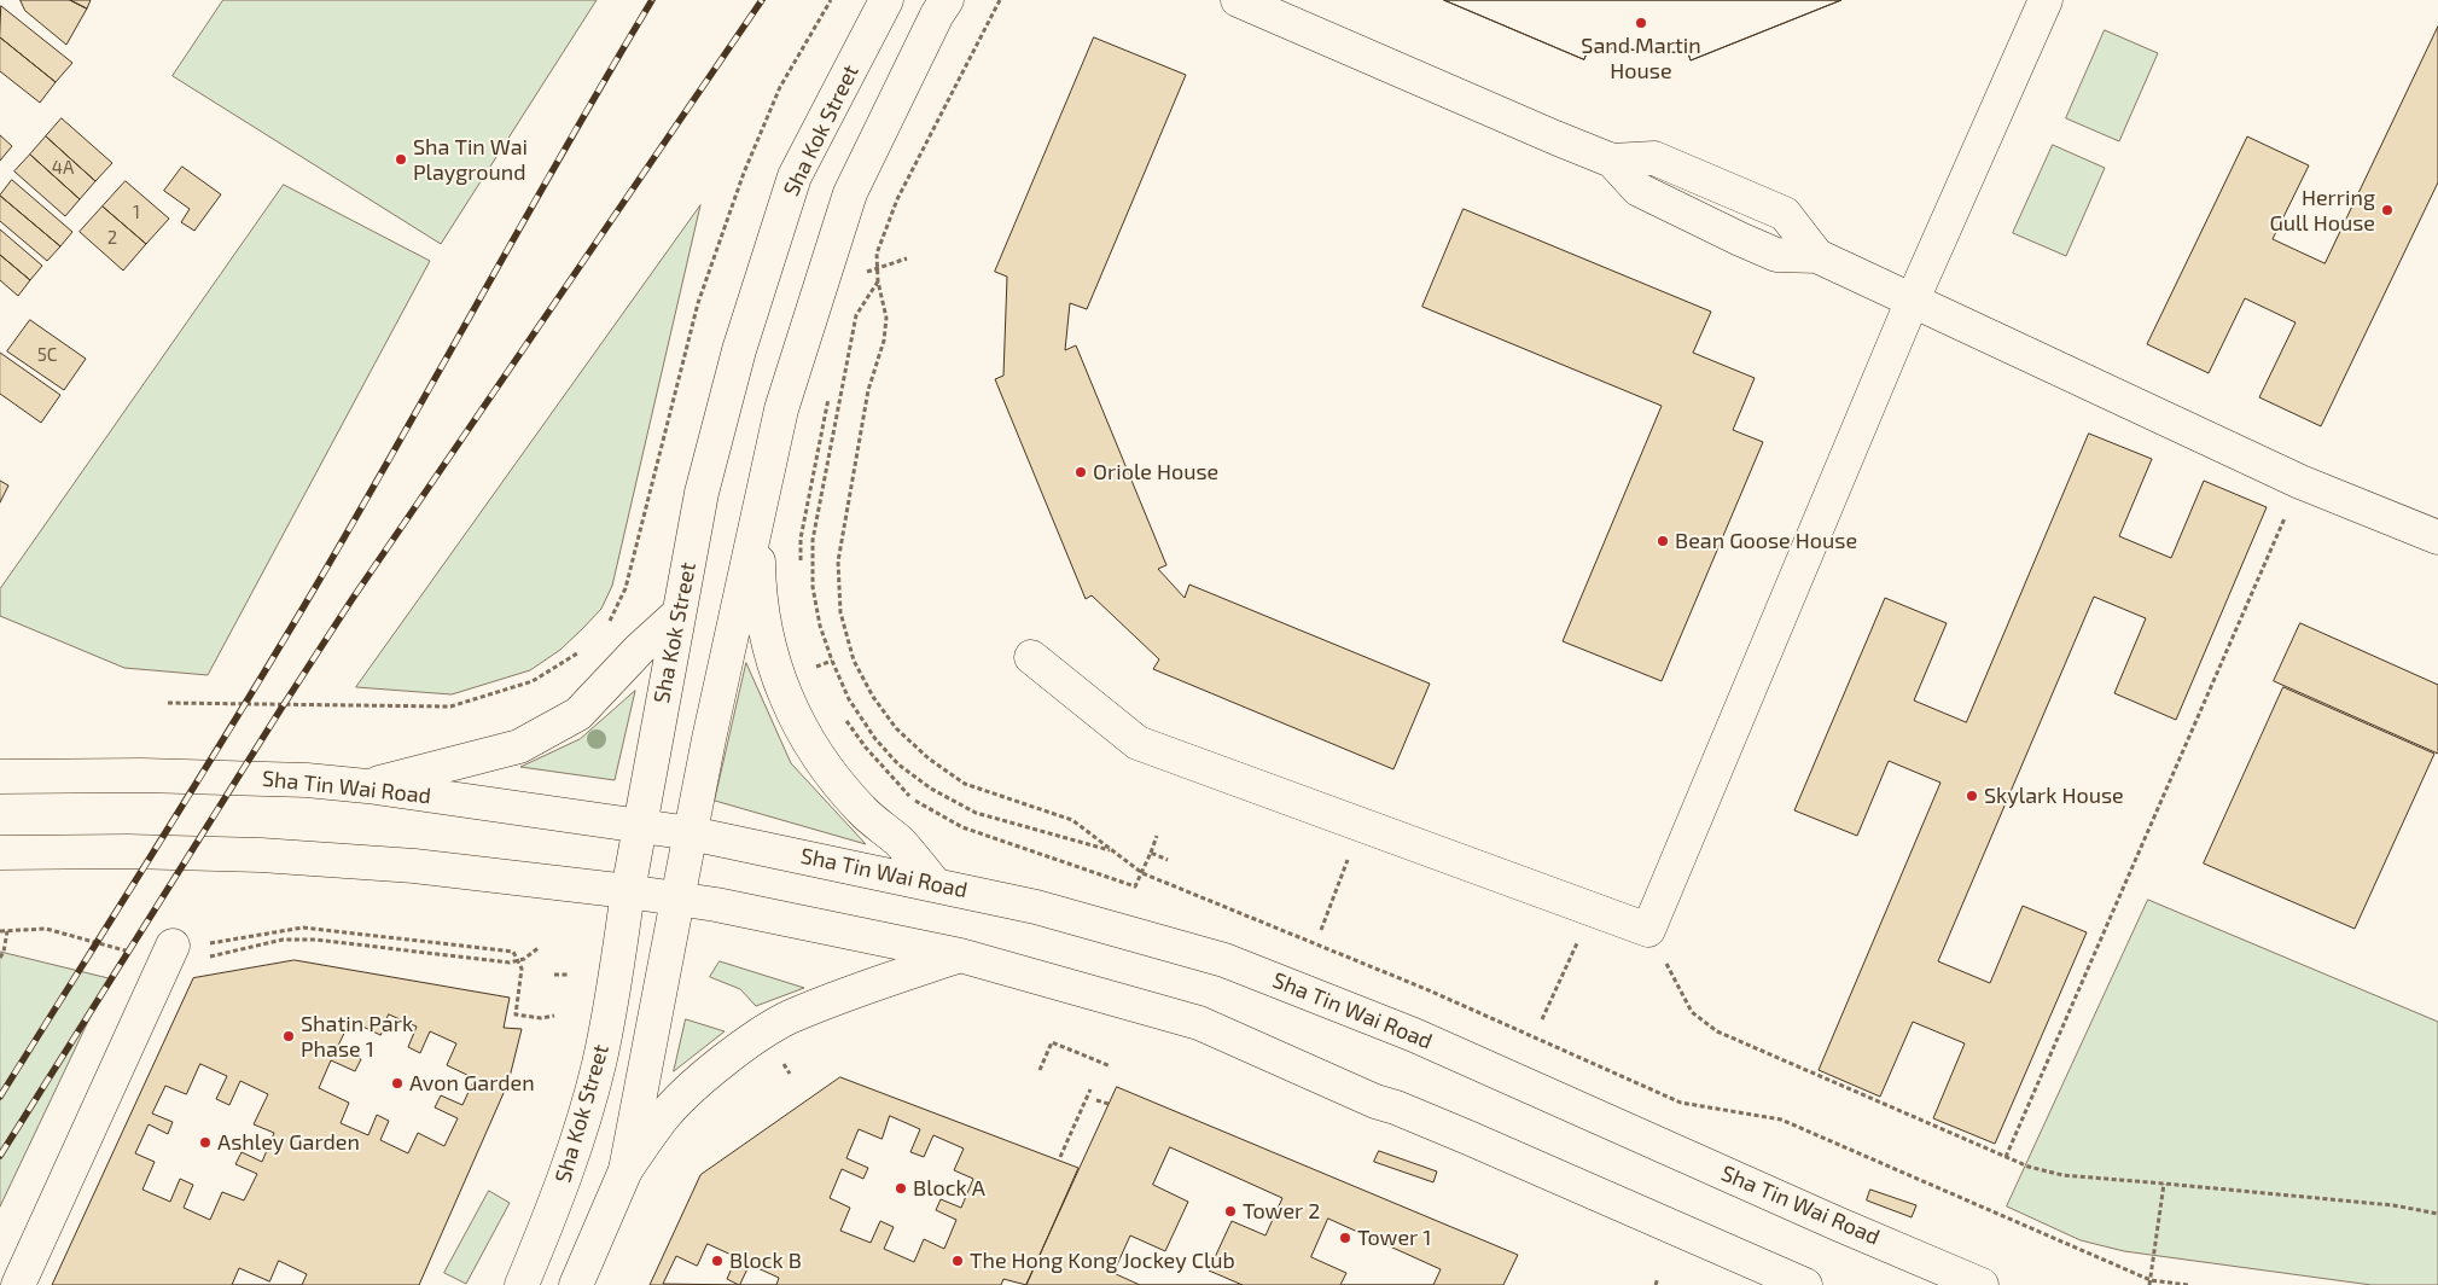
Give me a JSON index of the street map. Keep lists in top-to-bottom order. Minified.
{"streets":{"main road":["Sha Kok Street","Sha Tin Wai Road"]},"crossings":[["Sha Kok Street","Sha Tin Wai Road"]],"places":["Sand Martin House","Sha Tin Wai Playground","Herring Gull House","Oriole House","Bean Goose House","Skylark House","Shatin Park Phase 1","Avon Garden","Ashley Garden","Block A","Tower 2","Tower 1","Block B","The Hong Kong Jockey Club"],"house_numbers":["4A","1","2","5C"]}
